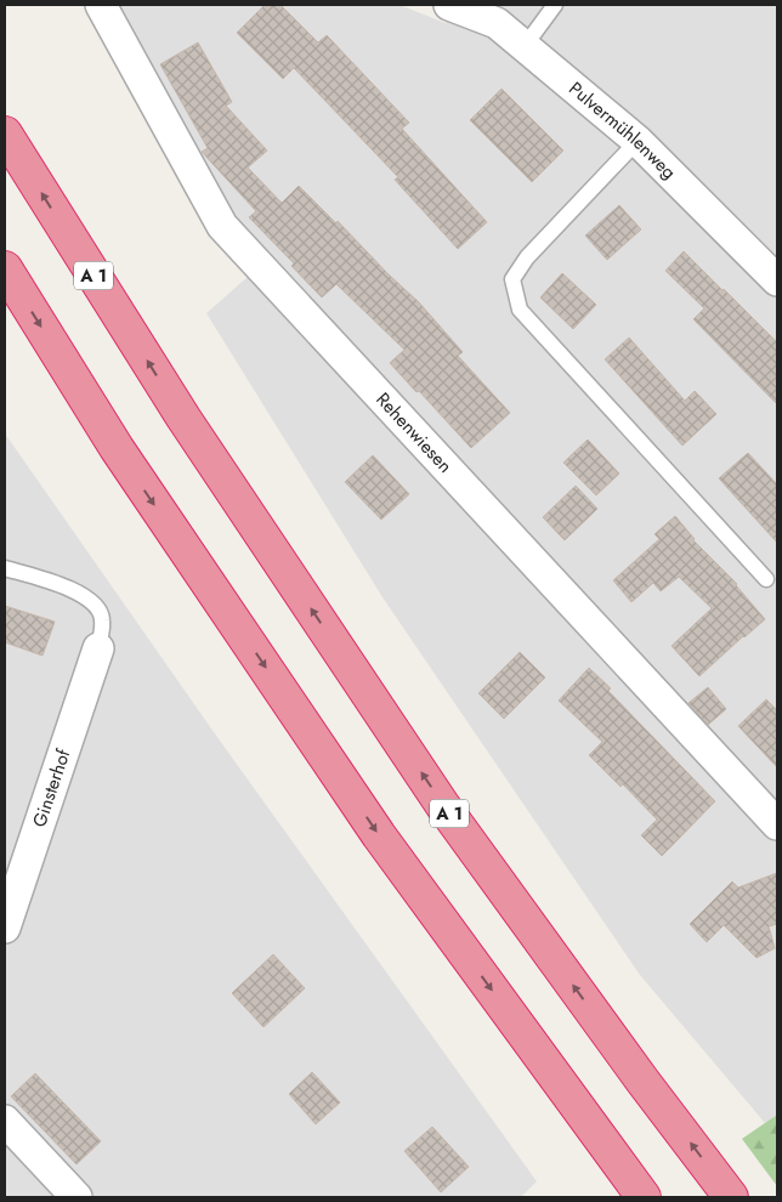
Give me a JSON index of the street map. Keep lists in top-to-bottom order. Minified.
{"streets":{"highway":["A 1"],"street":["Pulvermühlenweg","Rehenwiesen","Ginsterhof"]}}
